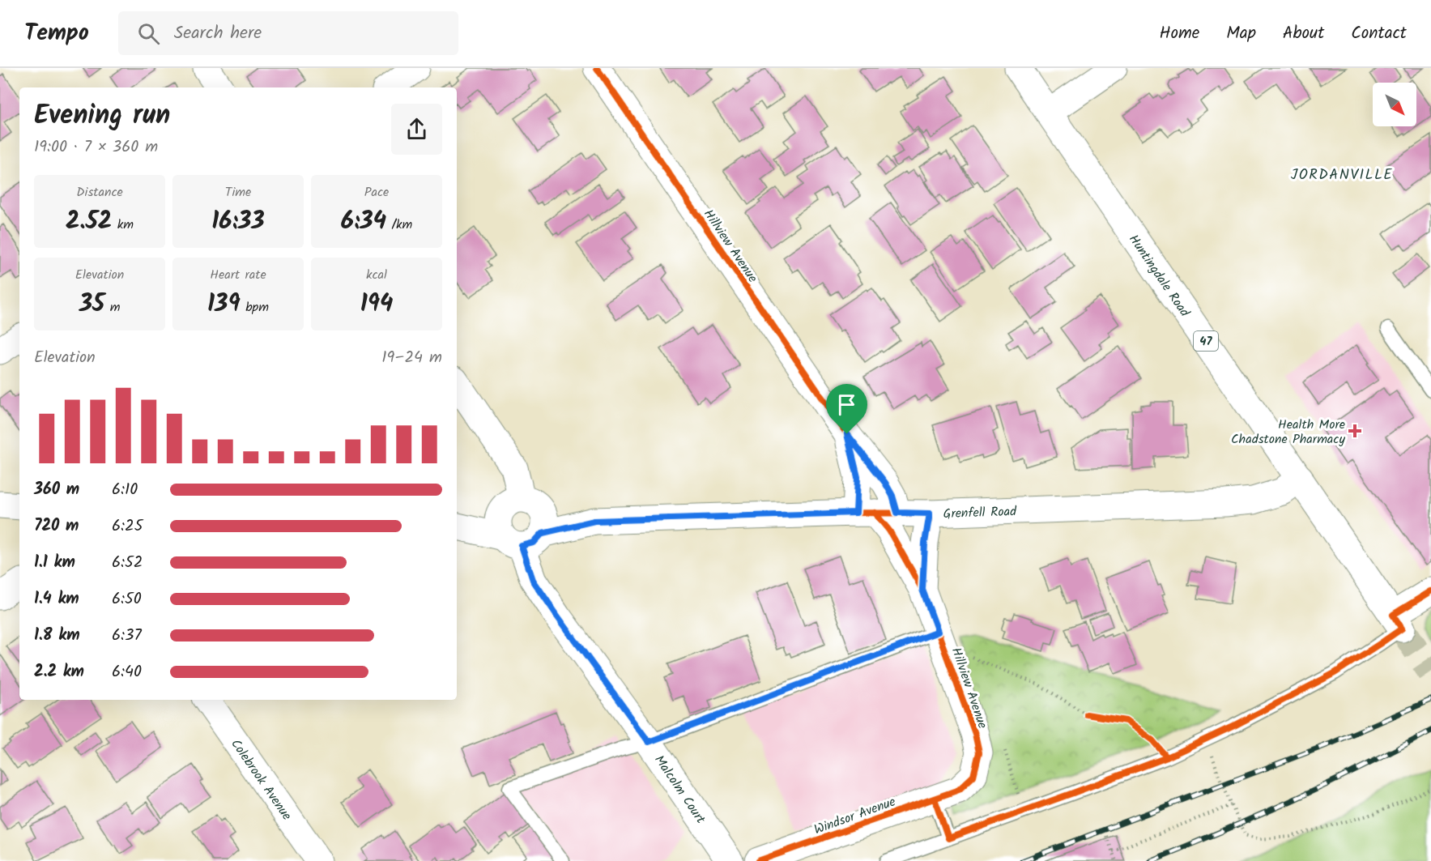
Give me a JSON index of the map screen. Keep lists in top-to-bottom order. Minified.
{"streets":{"street":["Hillview Avenue","Huntingdale Road","47","Grenfell Road","Colebrook Avenue","Malcolm Court","Windsor Avenue"]},"crossings":[["Hillview Avenue","Grenfell Road"],["Hillview Avenue","Windsor Avenue"],["Huntingdale Road","Grenfell Road"],["Grenfell Road","Malcolm Court"]],"districts":["JORDANVILLE"],"places":{"health":["Health More Chadstone Pharmacy"]},"north":"bottom right","page":{"header":"Tempo","search":"Search here","nav":["Home","Map","About","Contact"],"heading":["Evening run","19:00 · 7 × 360 m"],"stats":[["Distance","2.52 km"],["Time","16:33"],["Pace","6:34 /km"],["Elevation","35 m"],["Heart rate","139 bpm"],["kcal","194"]],"chart":["Elevation","19–24 m"],"list":[{"name":"360 m","note":"6:10"},{"name":"720 m","note":"6:25"},{"name":"1.1 km","note":"6:52"},{"name":"1.4 km","note":"6:50"},{"name":"1.8 km","note":"6:37"},{"name":"2.2 km","note":"6:40"}]}}
